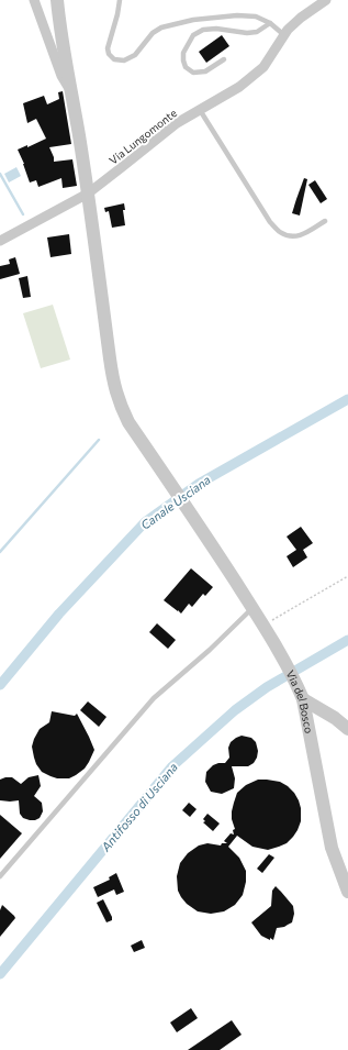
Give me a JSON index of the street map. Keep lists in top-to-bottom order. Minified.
{"streets":{"street":["Via Lungomonte","Via del Bosco"]},"crossings":[["Via Lungomonte","Via del Bosco"]],"water":["Canale Usciana","Antifosso di Usciana"]}
